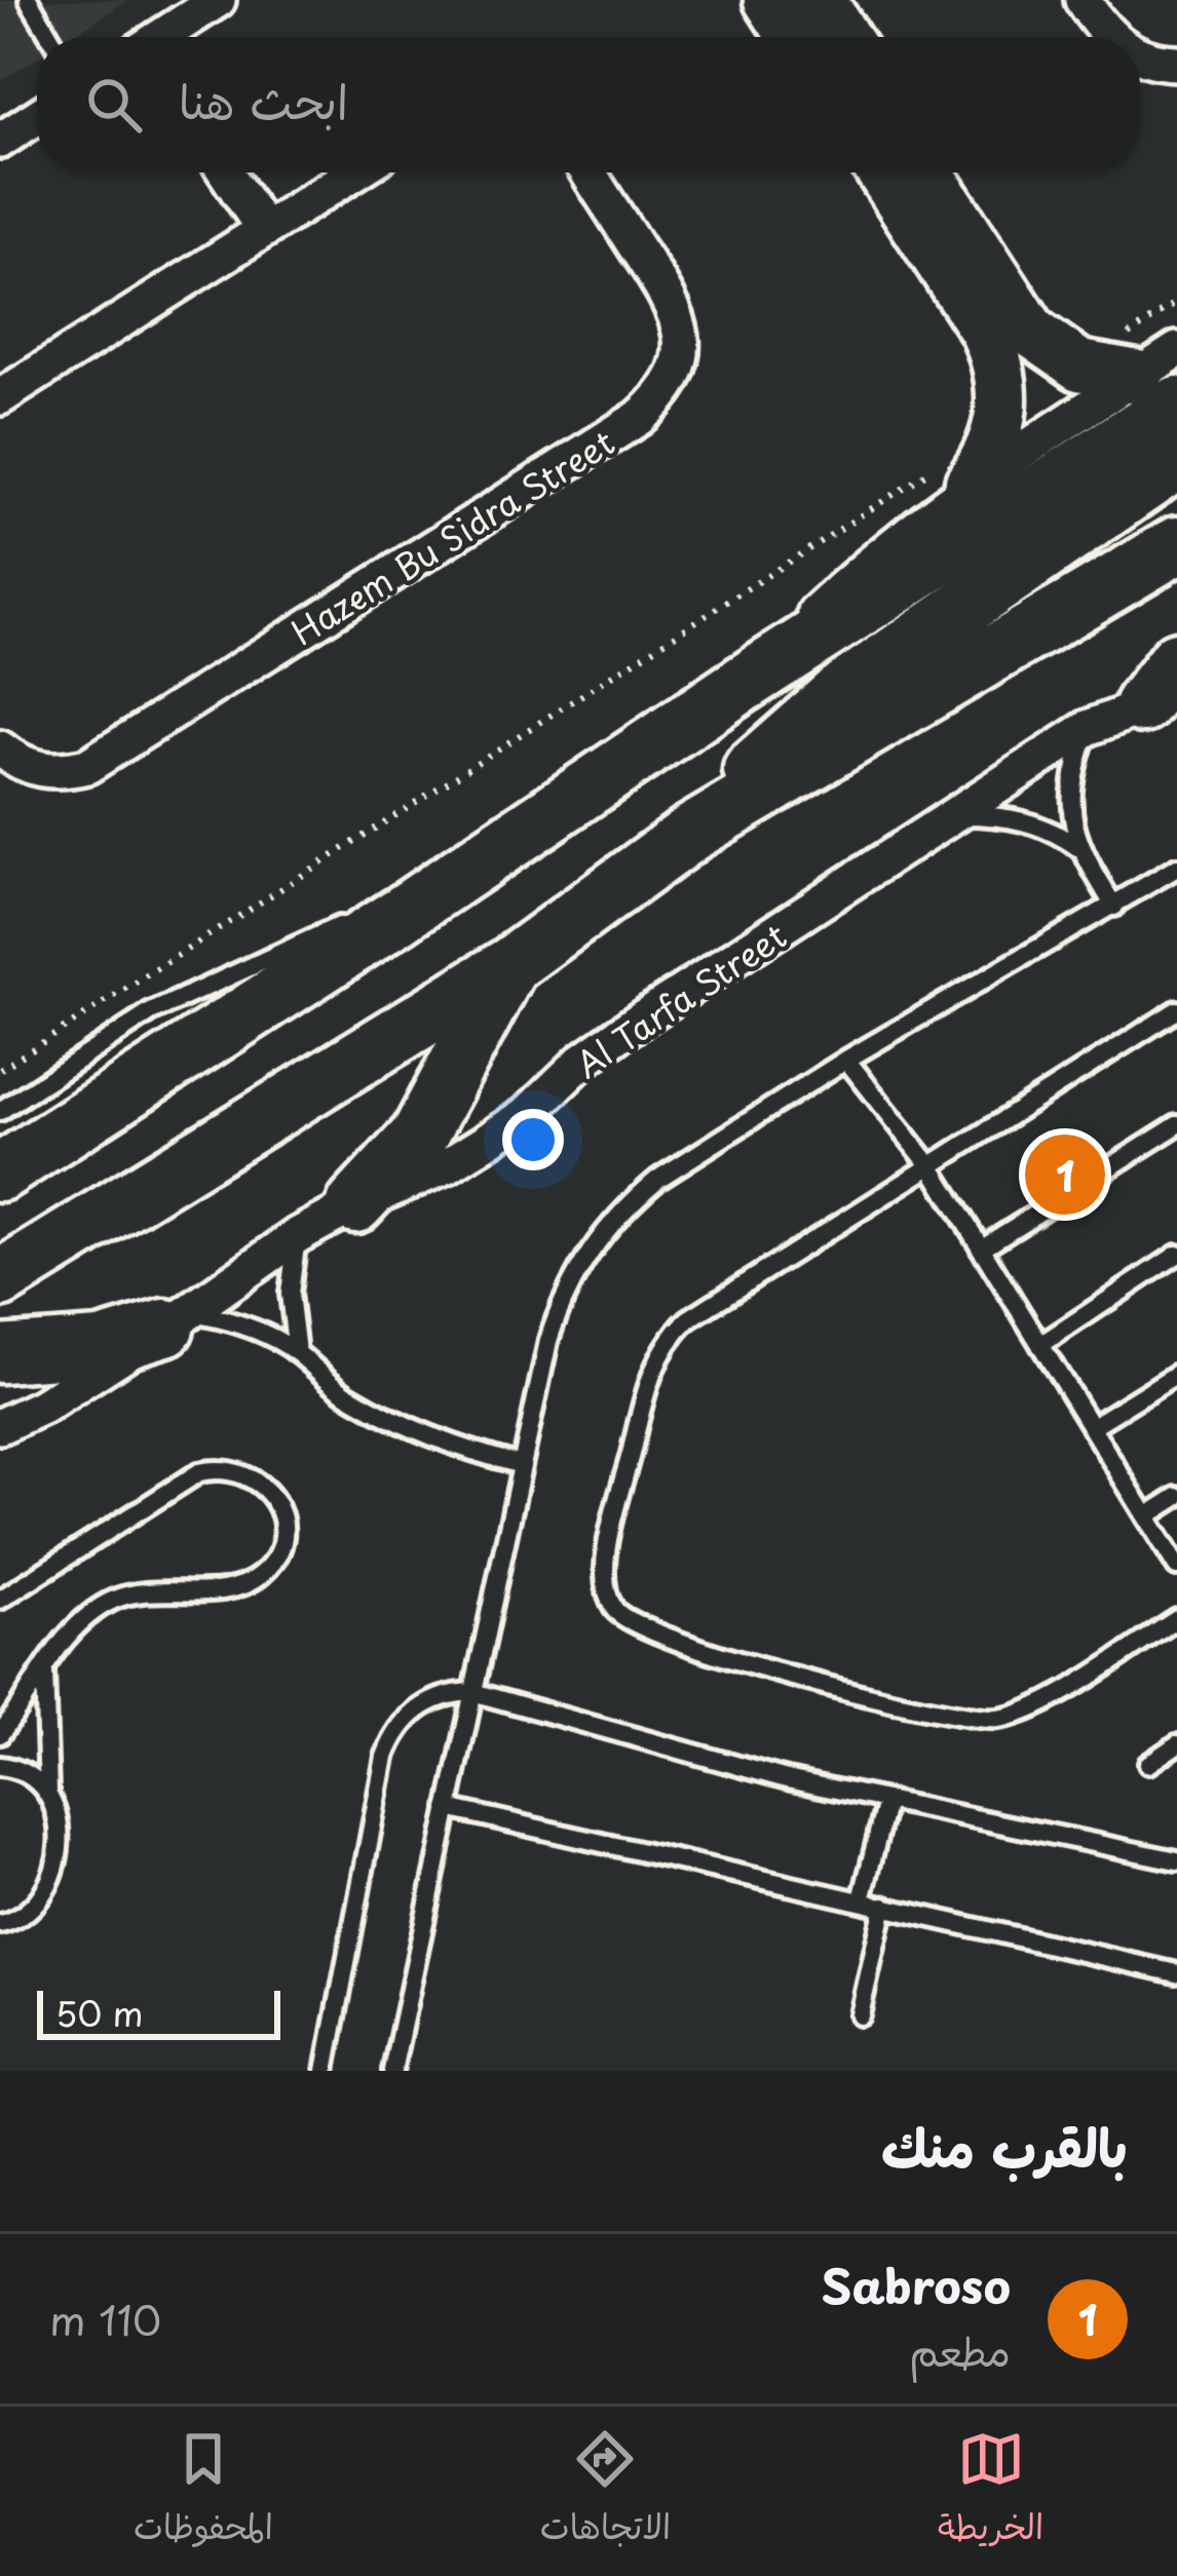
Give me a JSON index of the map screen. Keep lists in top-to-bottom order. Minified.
{"streets":{"street":["Hazem Bu Sidra Street","Al Tarfa Street"]},"scale_bar":"50 m","page":{"search":"ابحث هنا","pins":"1","scale":"50 m","heading":"بالقرب منك","list":[{"mark":"1","name":"Sabroso","note":"مطعم","value":"110 m"}],"nav":["الخريطة","الاتجاهات","المحفوظات"]}}
